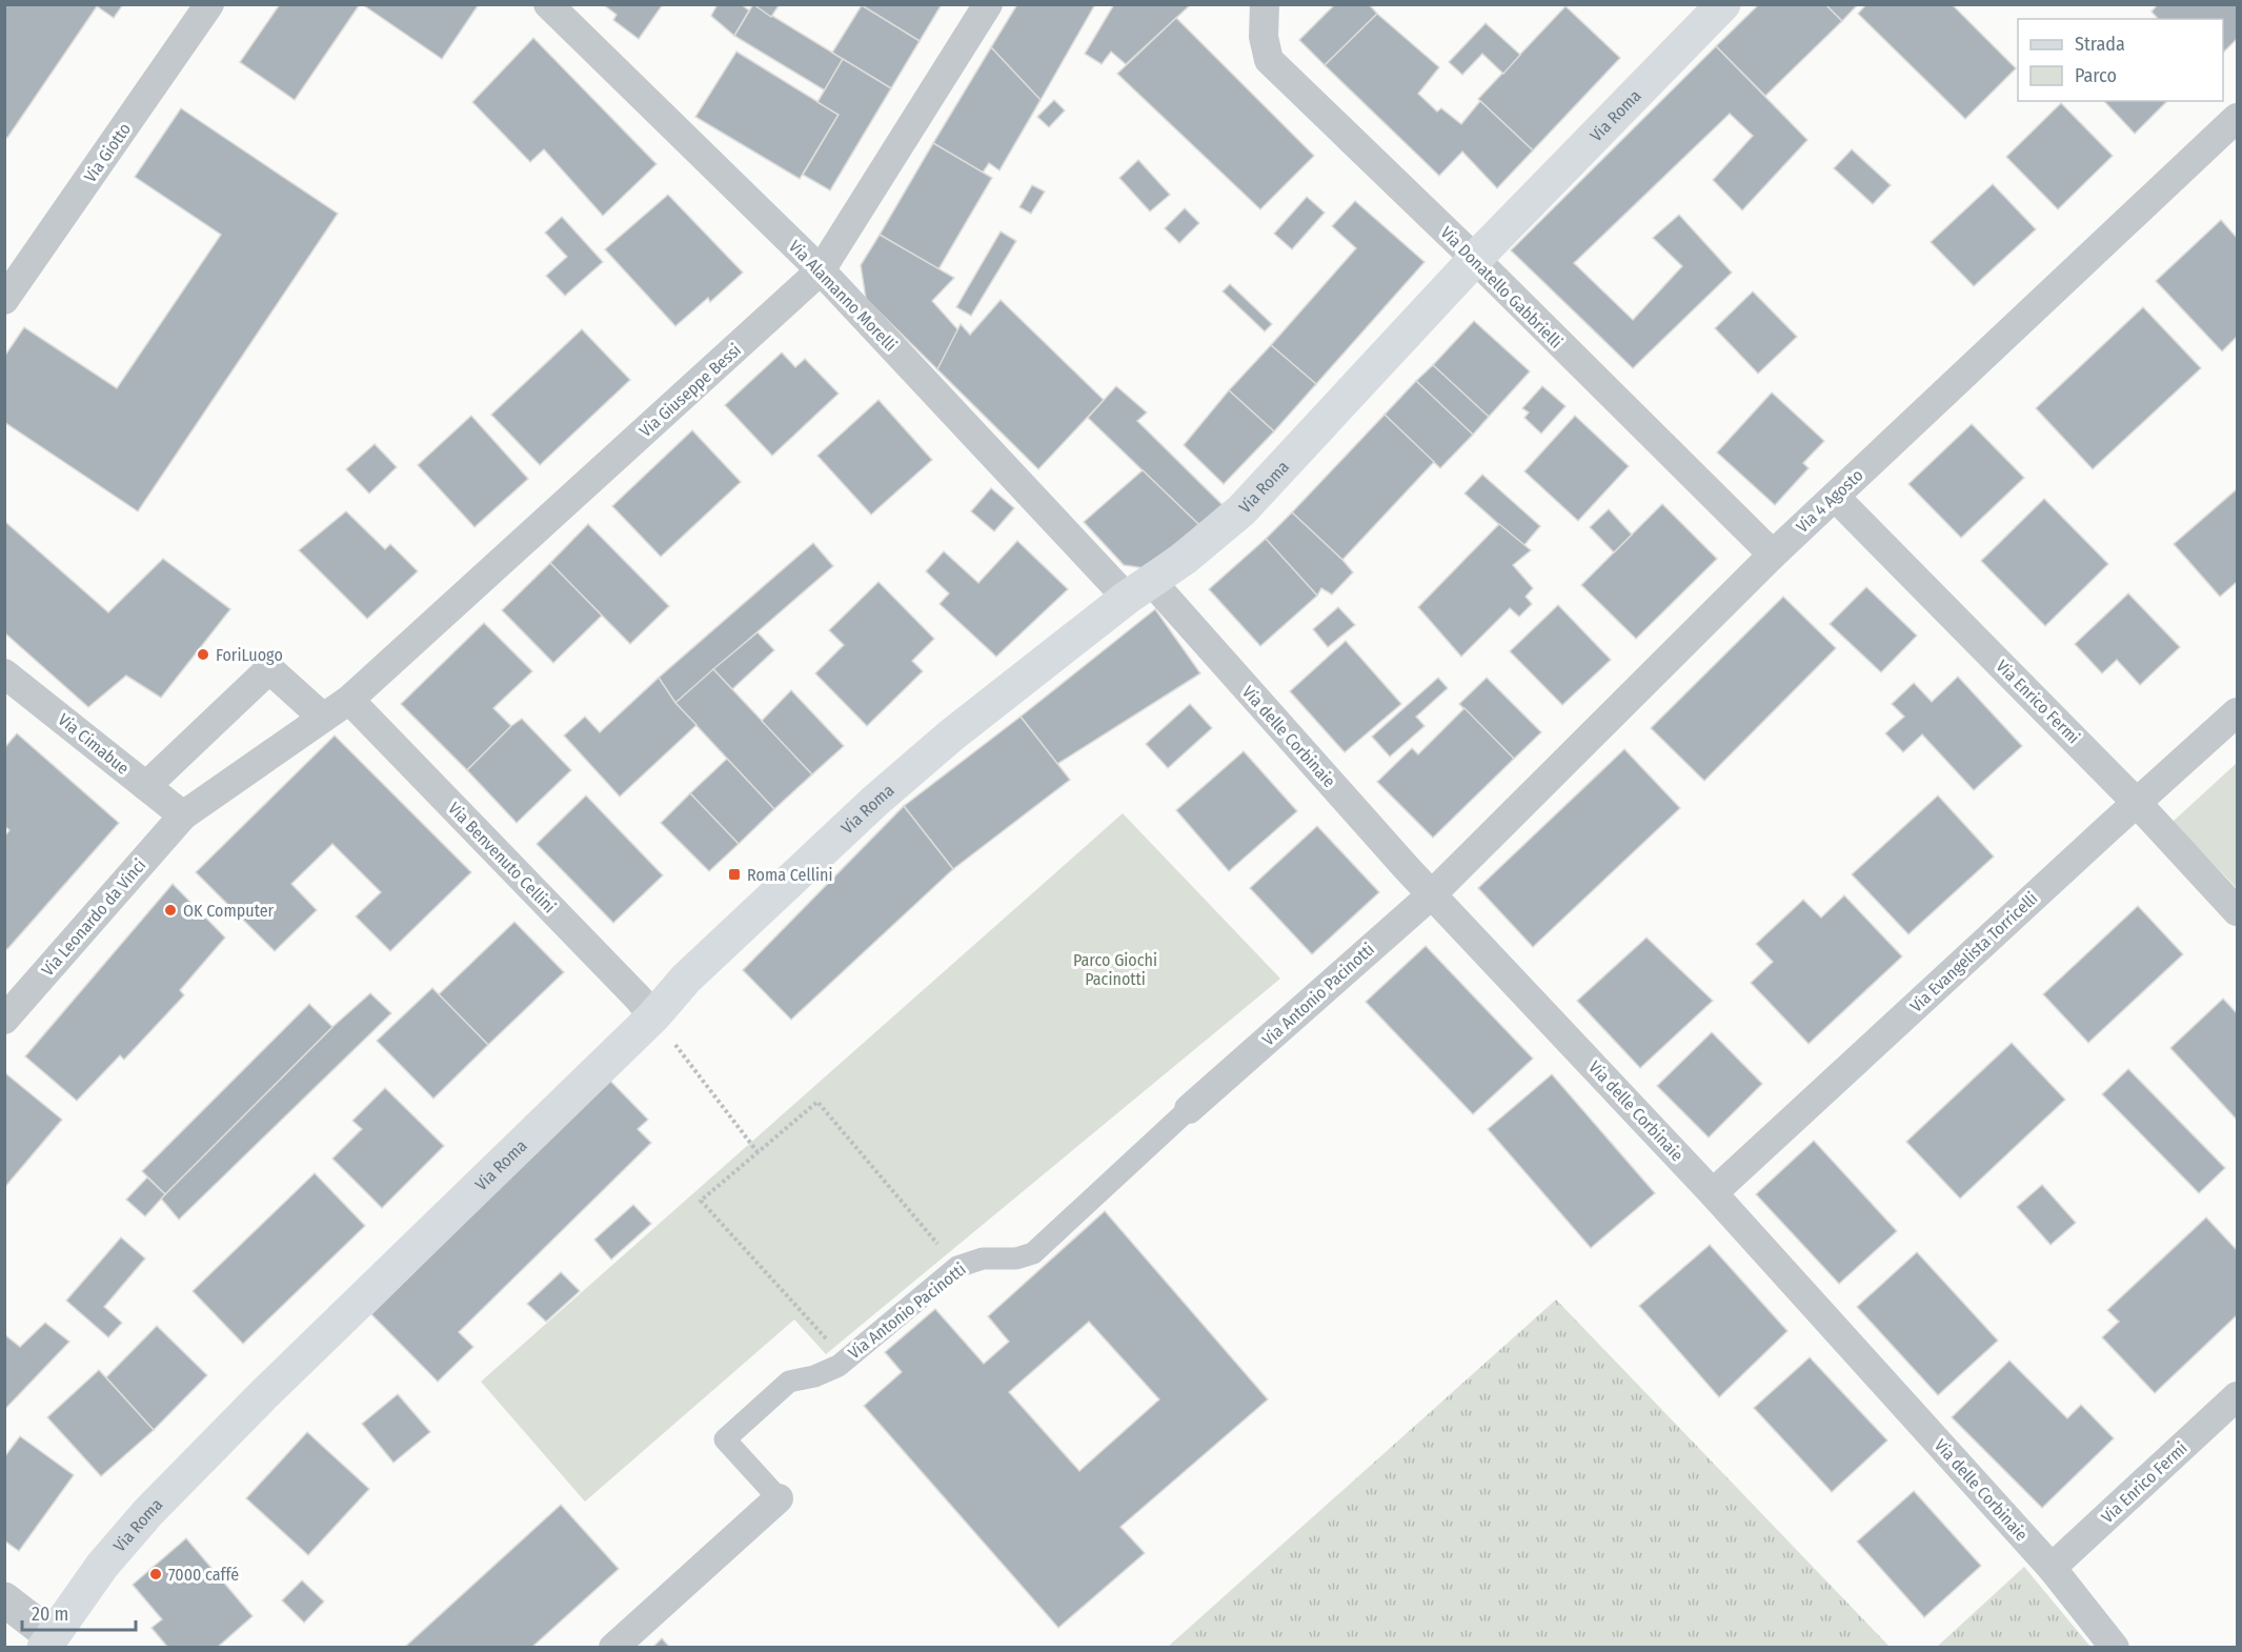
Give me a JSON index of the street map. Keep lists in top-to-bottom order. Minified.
{"streets":{"main road":["Via Roma"],"street":["Via Giotto","Via Donatello Gabbrielli","Via Alamanno Morelli","Via Giuseppe Bessi","Via 4 Agosto","Via Enrico Fermi","Via delle Corbinaie","Via Cimabue","Via Benvenuto Cellini","Via Leonardo da Vinci","Via Evangelista Torricelli","Via Antonio Pacinotti"]},"crossings":[["Via Roma","Via Donatello Gabbrielli"],["Via Roma","Via Alamanno Morelli"],["Via Roma","Via delle Corbinaie"],["Via Roma","Via Benvenuto Cellini"],["Via Donatello Gabbrielli","Via 4 Agosto"],["Via Alamanno Morelli","Via Giuseppe Bessi"],["Via Alamanno Morelli","Via delle Corbinaie"],["Via Giuseppe Bessi","Via Benvenuto Cellini"],["Via Giuseppe Bessi","Via Leonardo da Vinci"],["Via 4 Agosto","Via Enrico Fermi"],["Via 4 Agosto","Via delle Corbinaie"],["Via 4 Agosto","Via Antonio Pacinotti"],["Via Enrico Fermi","Via delle Corbinaie"],["Via Enrico Fermi","Via Evangelista Torricelli"],["Via delle Corbinaie","Via Evangelista Torricelli"],["Via delle Corbinaie","Via Antonio Pacinotti"],["Via Cimabue","Via Leonardo da Vinci"]],"parks":["Parco Giochi Pacinotti"],"places":{"other":["ForiLuogo","OK Computer","7000 caffé"],"transit":["Roma Cellini"]},"legend":["Strada","Parco"],"scale_bar":"20 m"}
